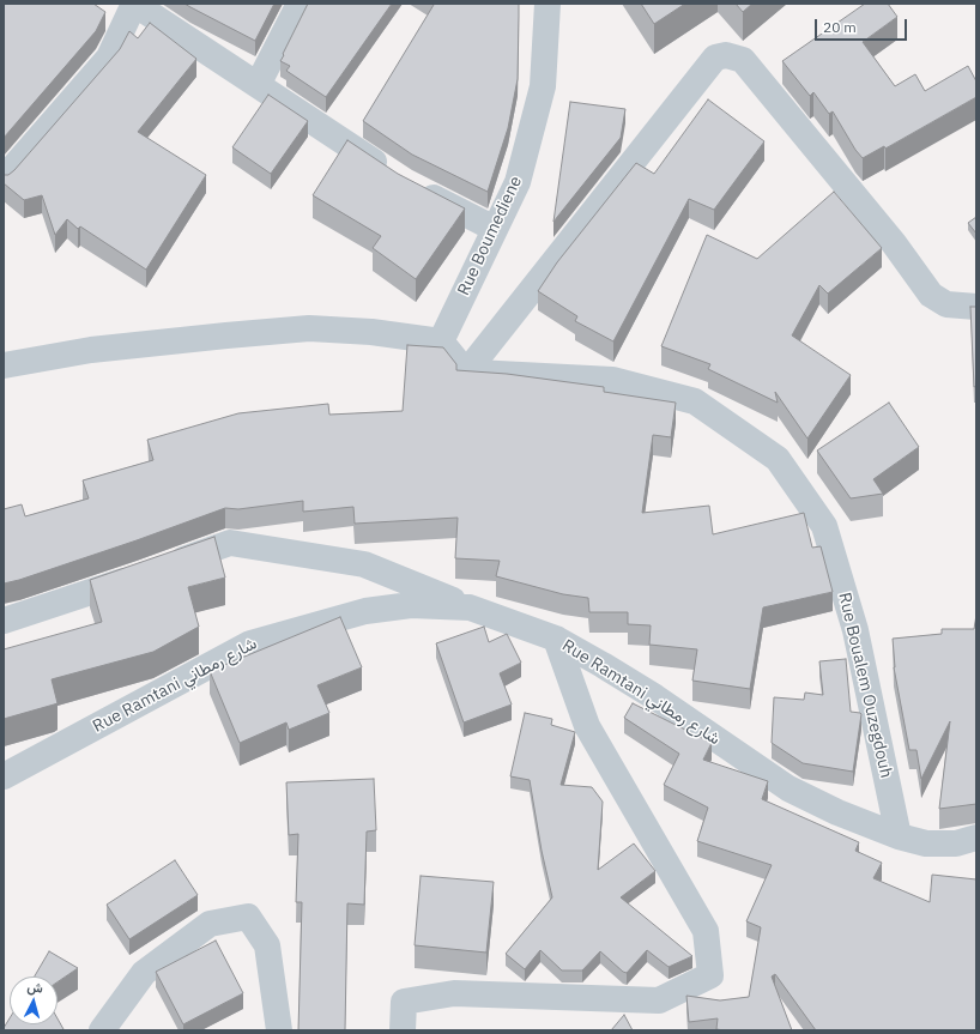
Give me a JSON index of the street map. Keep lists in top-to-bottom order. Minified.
{"streets":{"street":["Rue Boumediene","Rue Ramtani شارع رمطاني","Rue Boualem Ouzegdouh"]},"crossings":[["Rue Ramtani شارع رمطاني","Rue Boualem Ouzegdouh"]],"scale_bar":"20 m","north":"top"}
